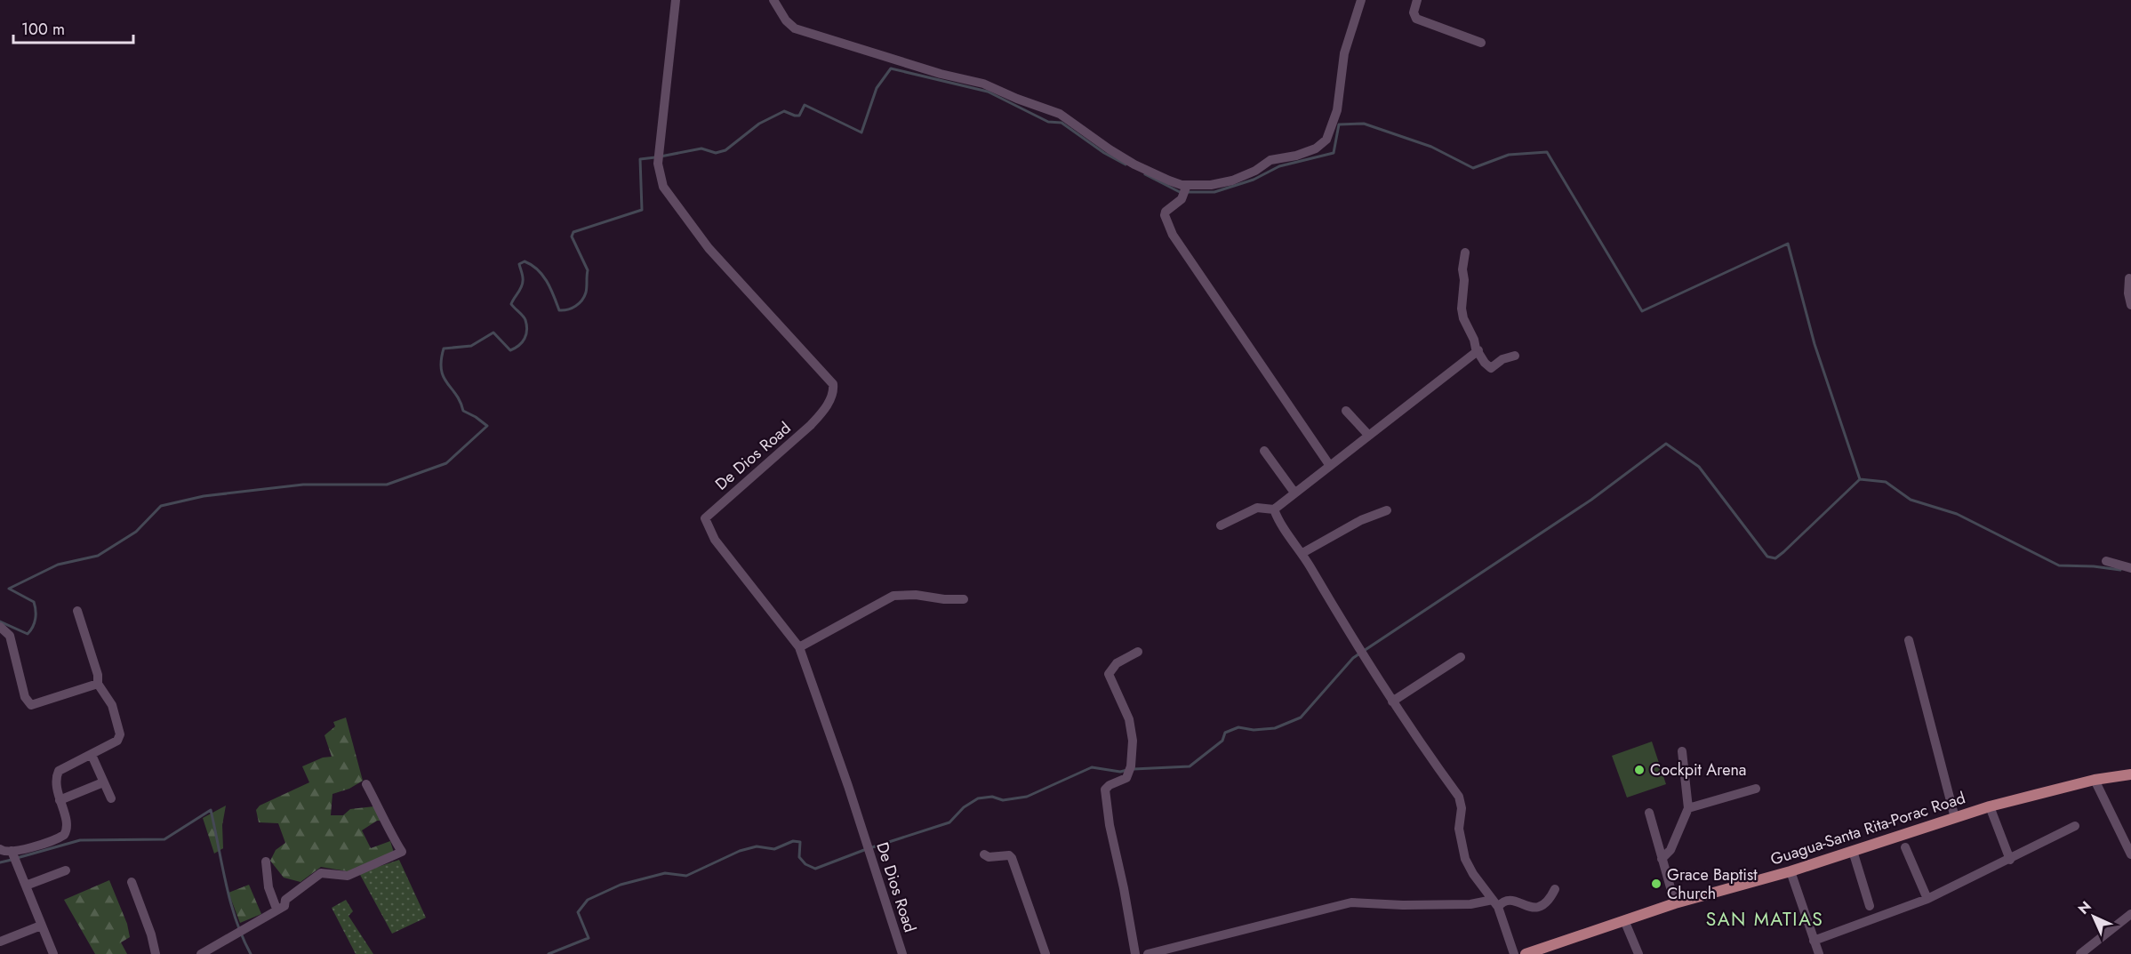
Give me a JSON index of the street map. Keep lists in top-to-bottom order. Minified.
{"streets":{"main road":["Guagua-Santa Rita-Porac Road"],"street":["De Dios Road"]},"districts":["SAN MATIAS"],"places":["Cockpit Arena","Grace Baptist Church"],"scale_bar":"100 m","north":"top left"}
